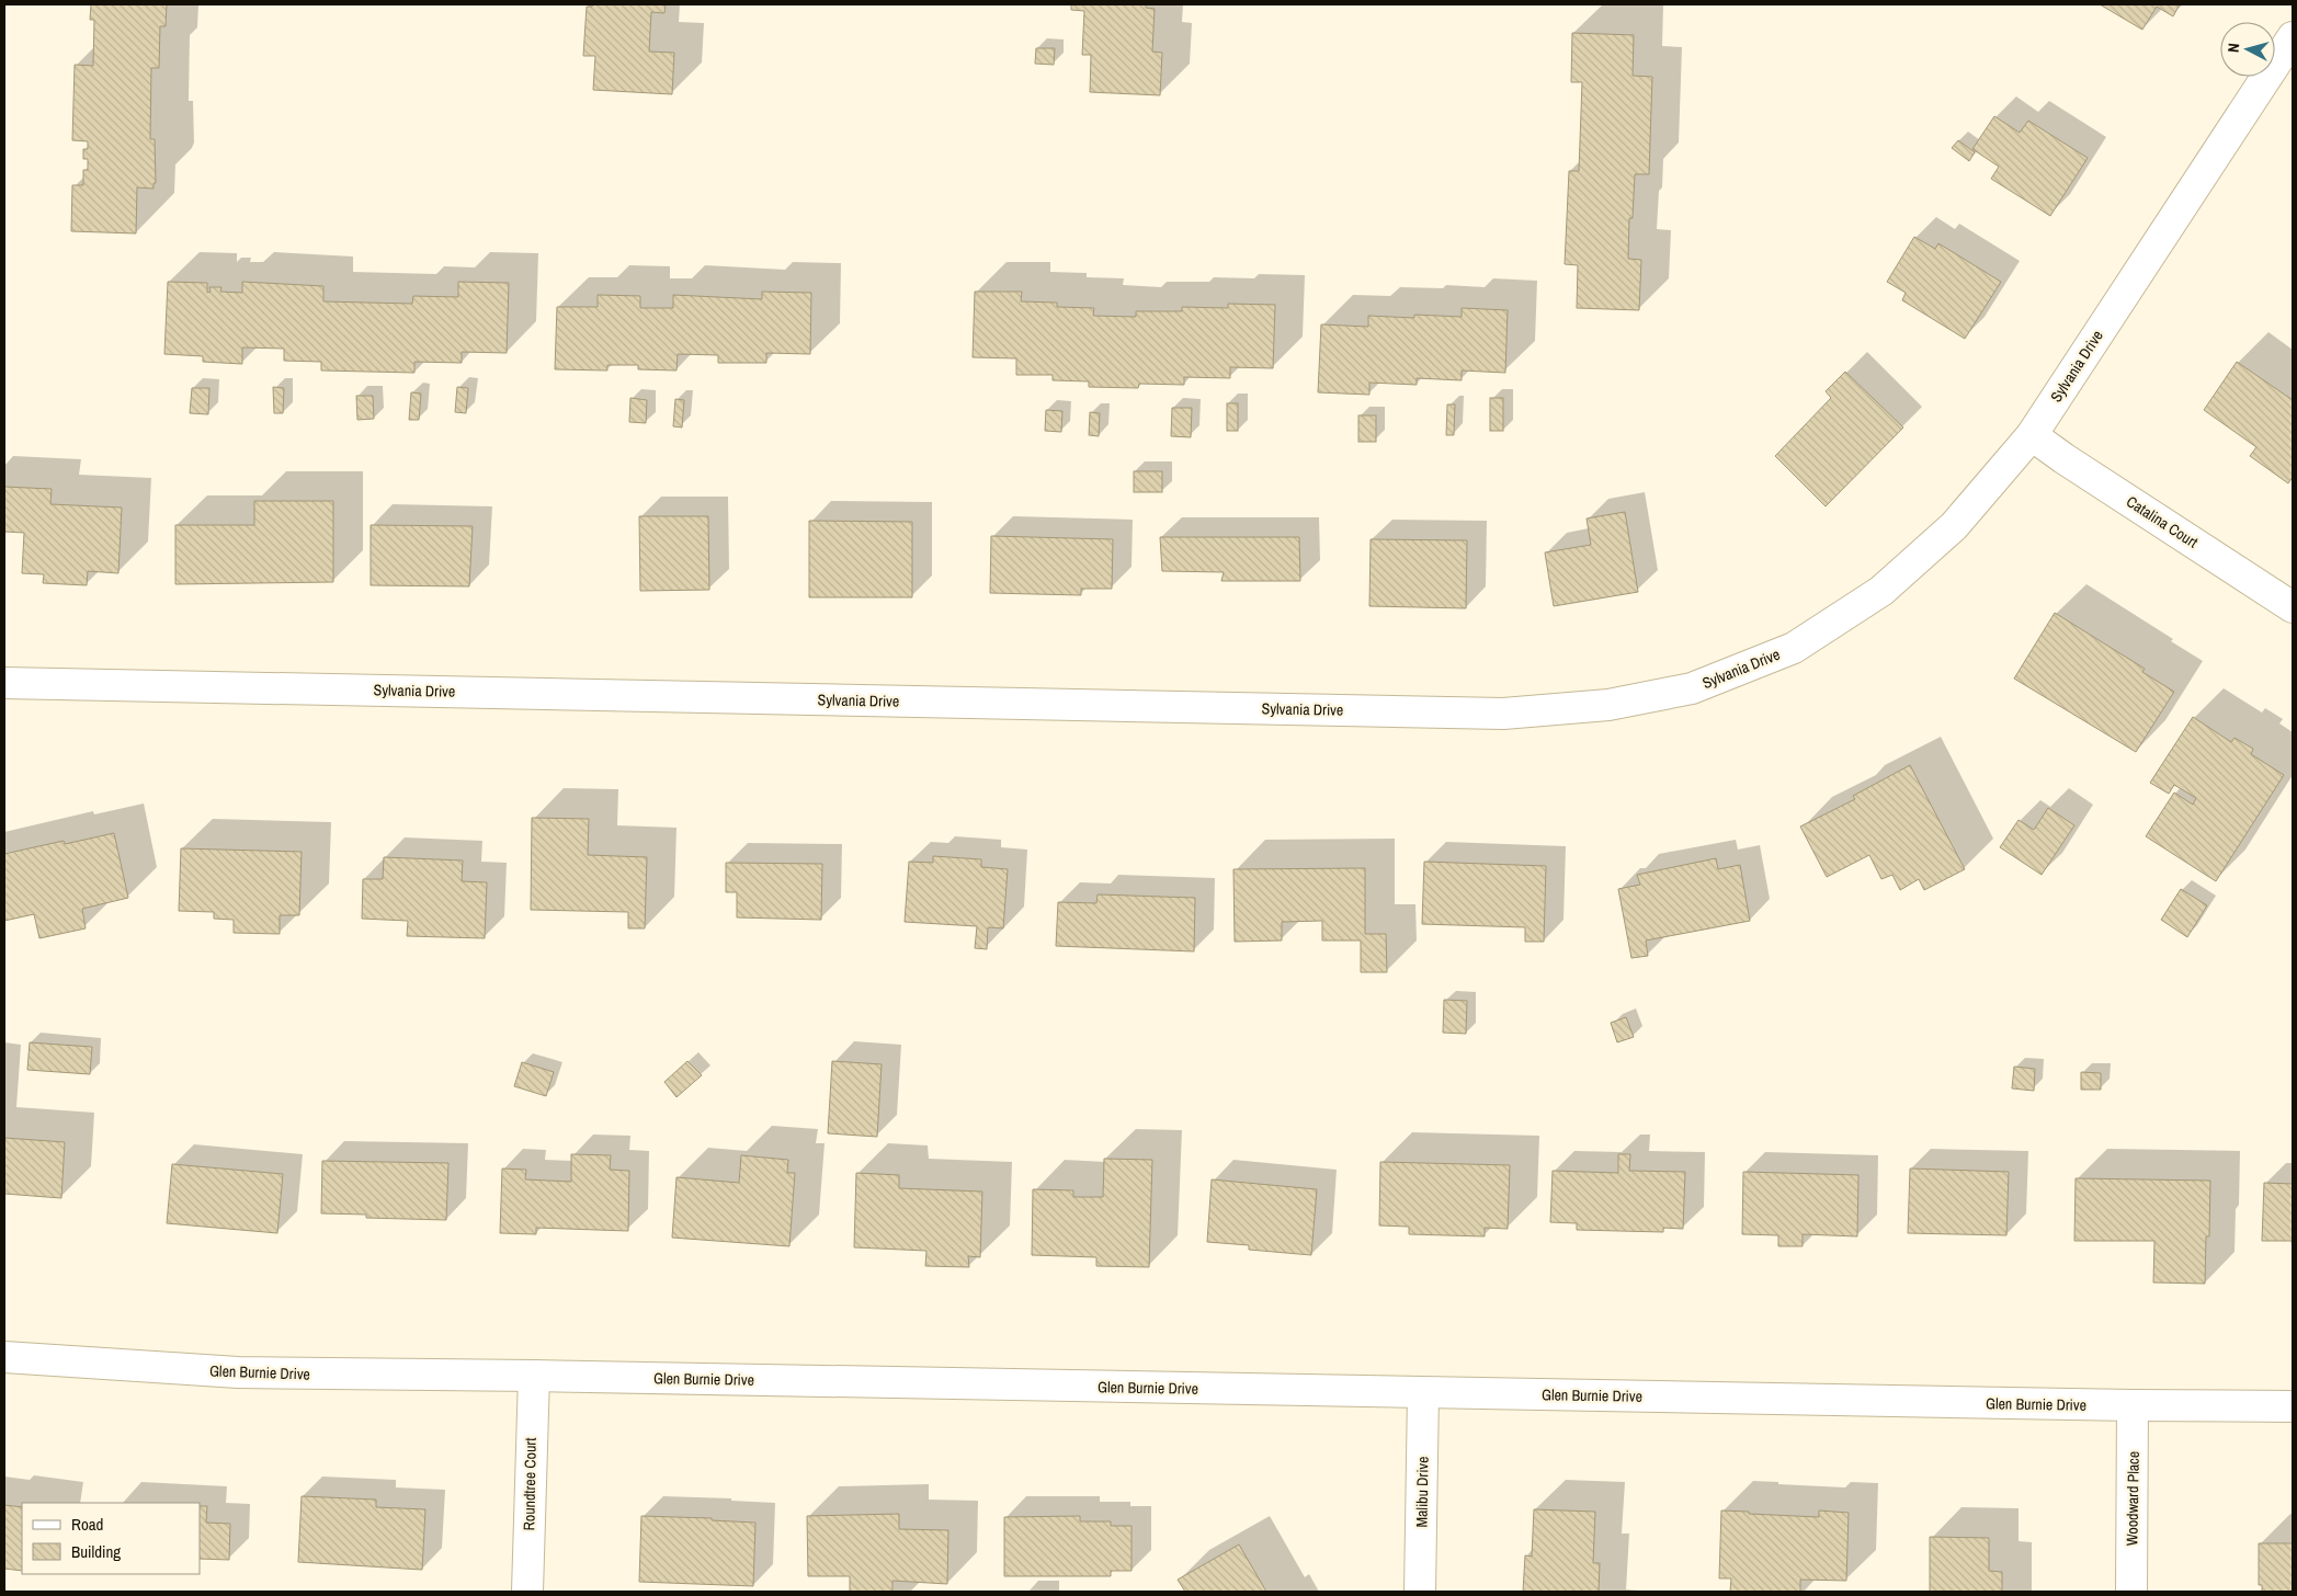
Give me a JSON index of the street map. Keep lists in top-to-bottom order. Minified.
{"streets":{"street":["Sylvania Drive","Catalina Court","Glen Burnie Drive","Roundtree Court","Malibu Drive","Woodward Place"]},"crossings":[["Sylvania Drive","Catalina Court"],["Glen Burnie Drive","Roundtree Court"],["Glen Burnie Drive","Malibu Drive"],["Glen Burnie Drive","Woodward Place"]],"legend":["Road","Building"],"north":"left"}
